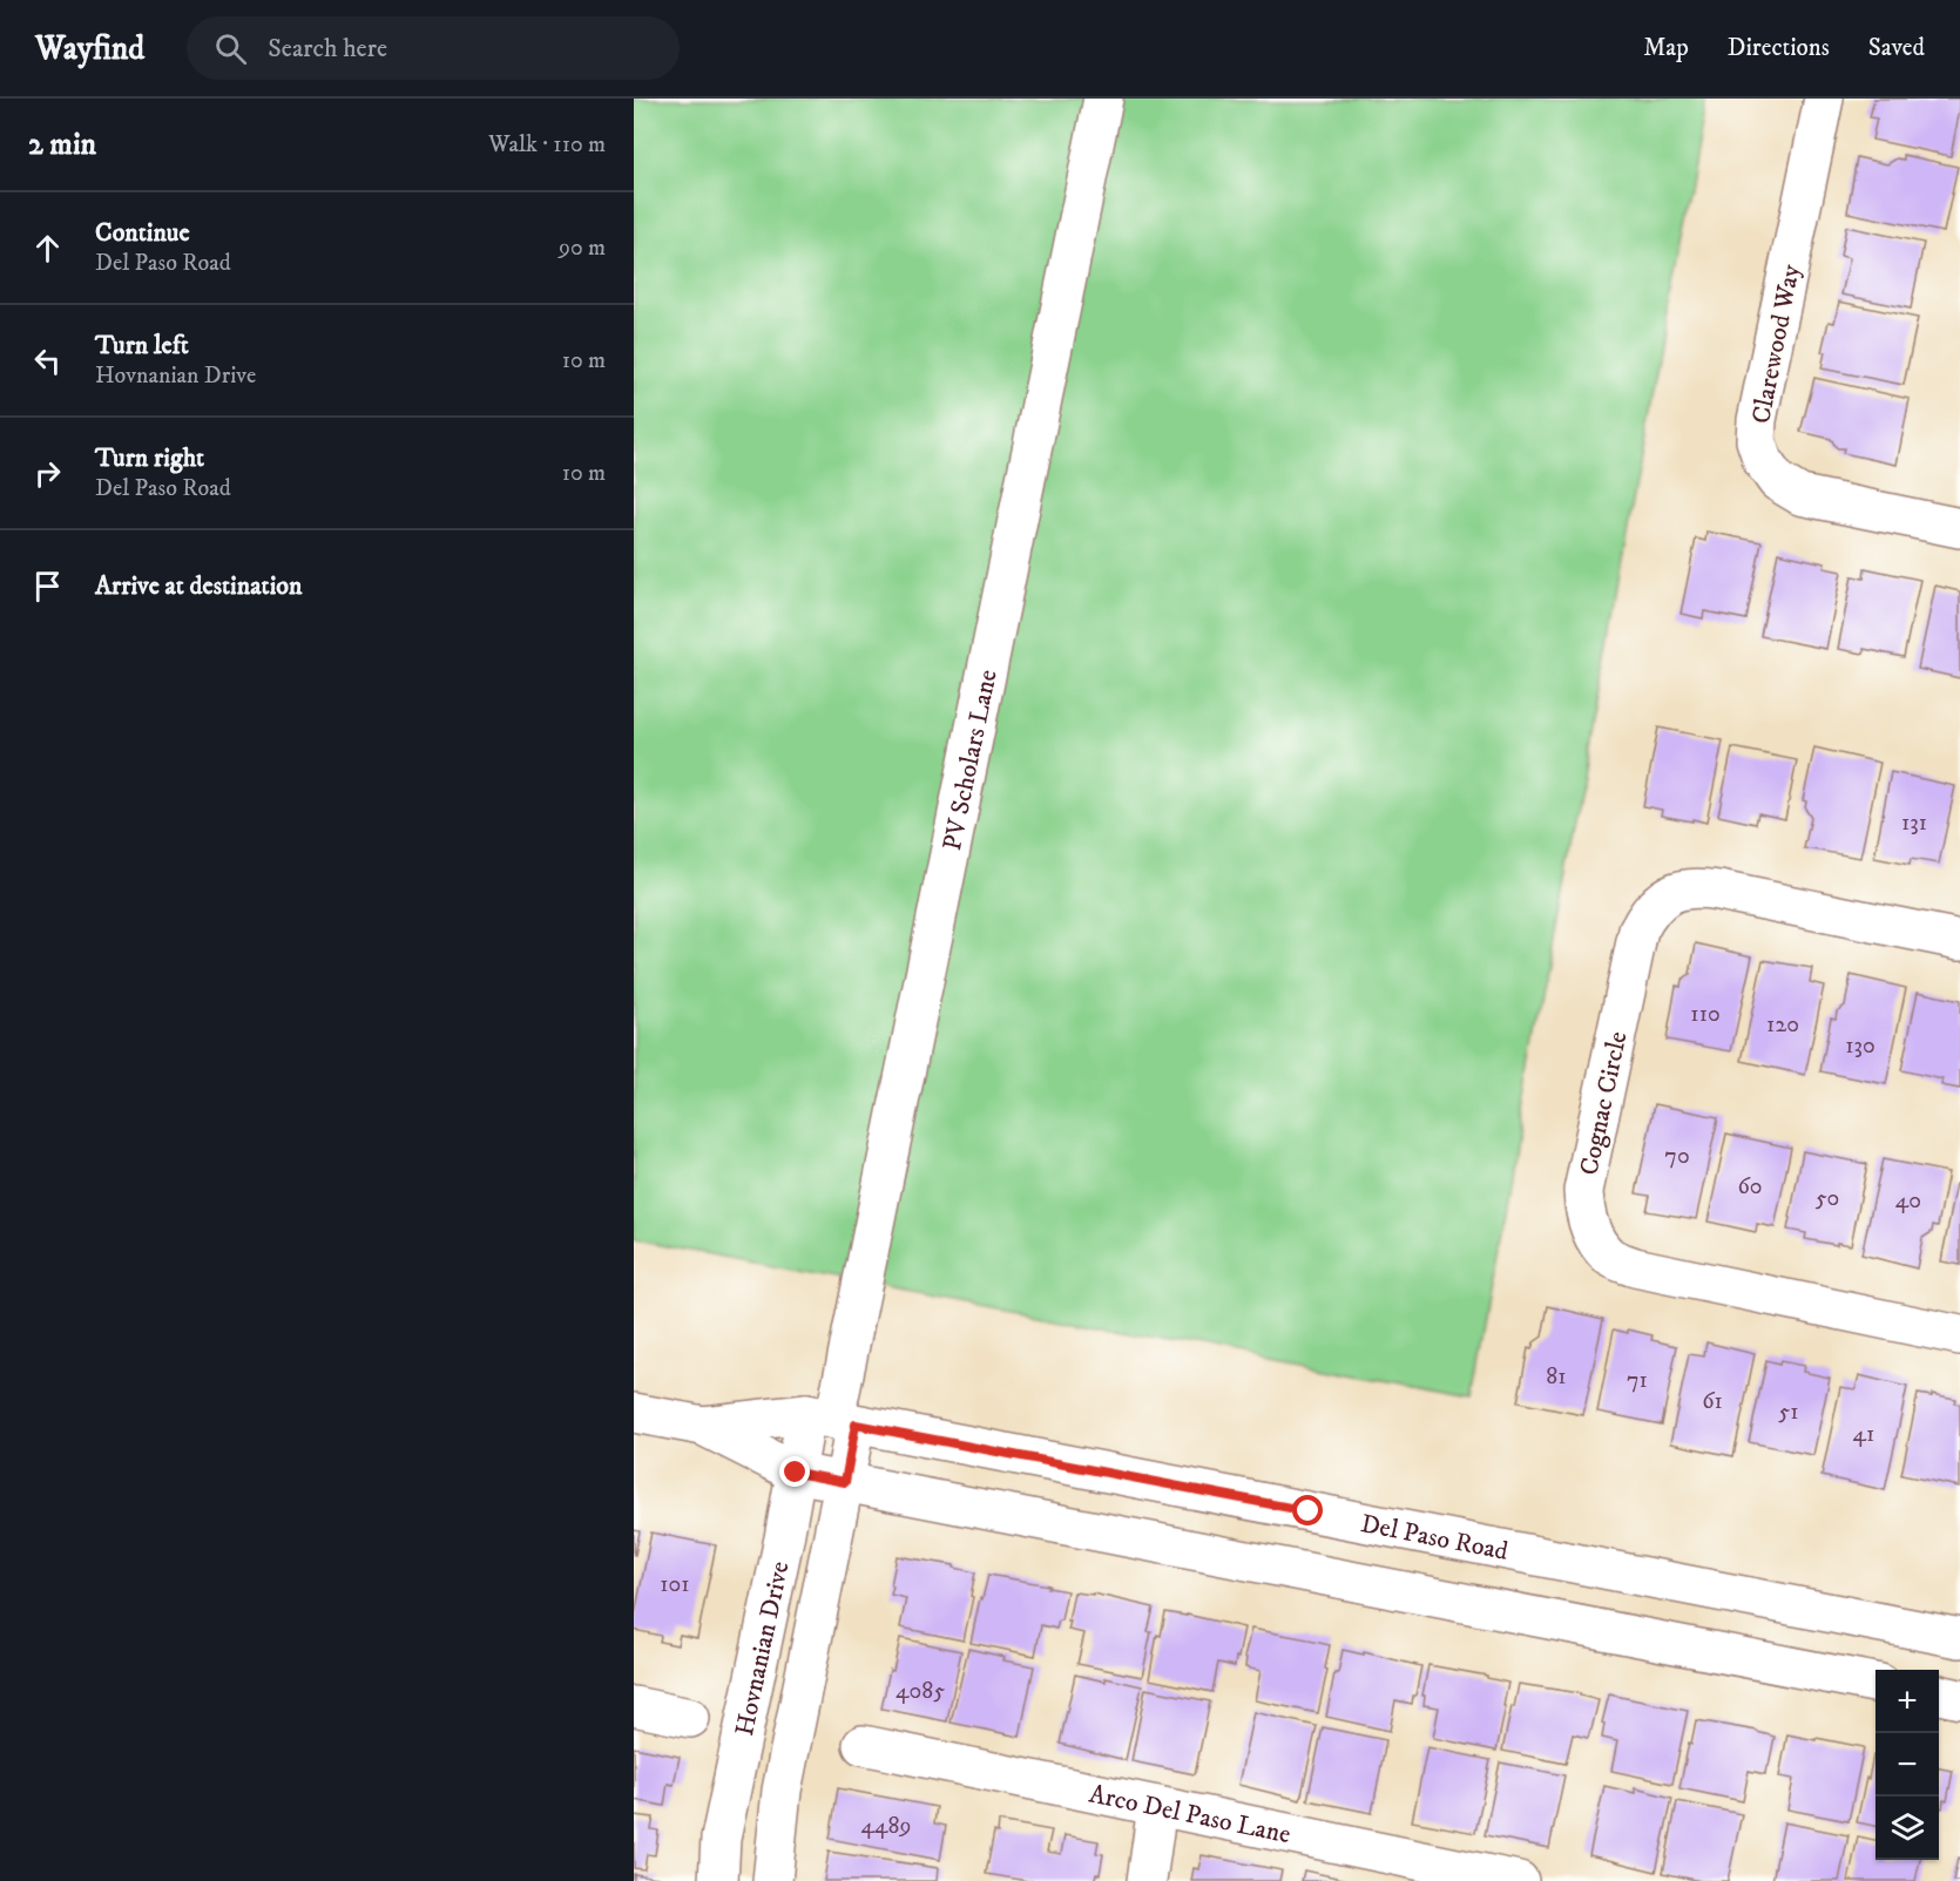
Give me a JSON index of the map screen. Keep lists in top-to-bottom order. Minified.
{"streets":{"street":["Clarewood Way","PV Scholars Lane","Cognac Circle","Del Paso Road","Hovnanian Drive","Arco Del Paso Lane"]},"crossings":[["PV Scholars Lane","Del Paso Road"],["PV Scholars Lane","Hovnanian Drive"],["Del Paso Road","Hovnanian Drive"]],"house_numbers":["131","110","120","130","70","60","50","40","81","71","61","51","41","101","4085","4489"],"page":{"header":"Wayfind","search":"Search here","nav":["Map","Directions","Saved"],"heading":["2 min","Walk · 110 m"],"list":[["Continue","Del Paso Road","90 m"],["Turn left","Hovnanian Drive","10 m"],["Turn right","Del Paso Road","10 m"],"Arrive at destination"],"map_buttons":["+","−"]}}
